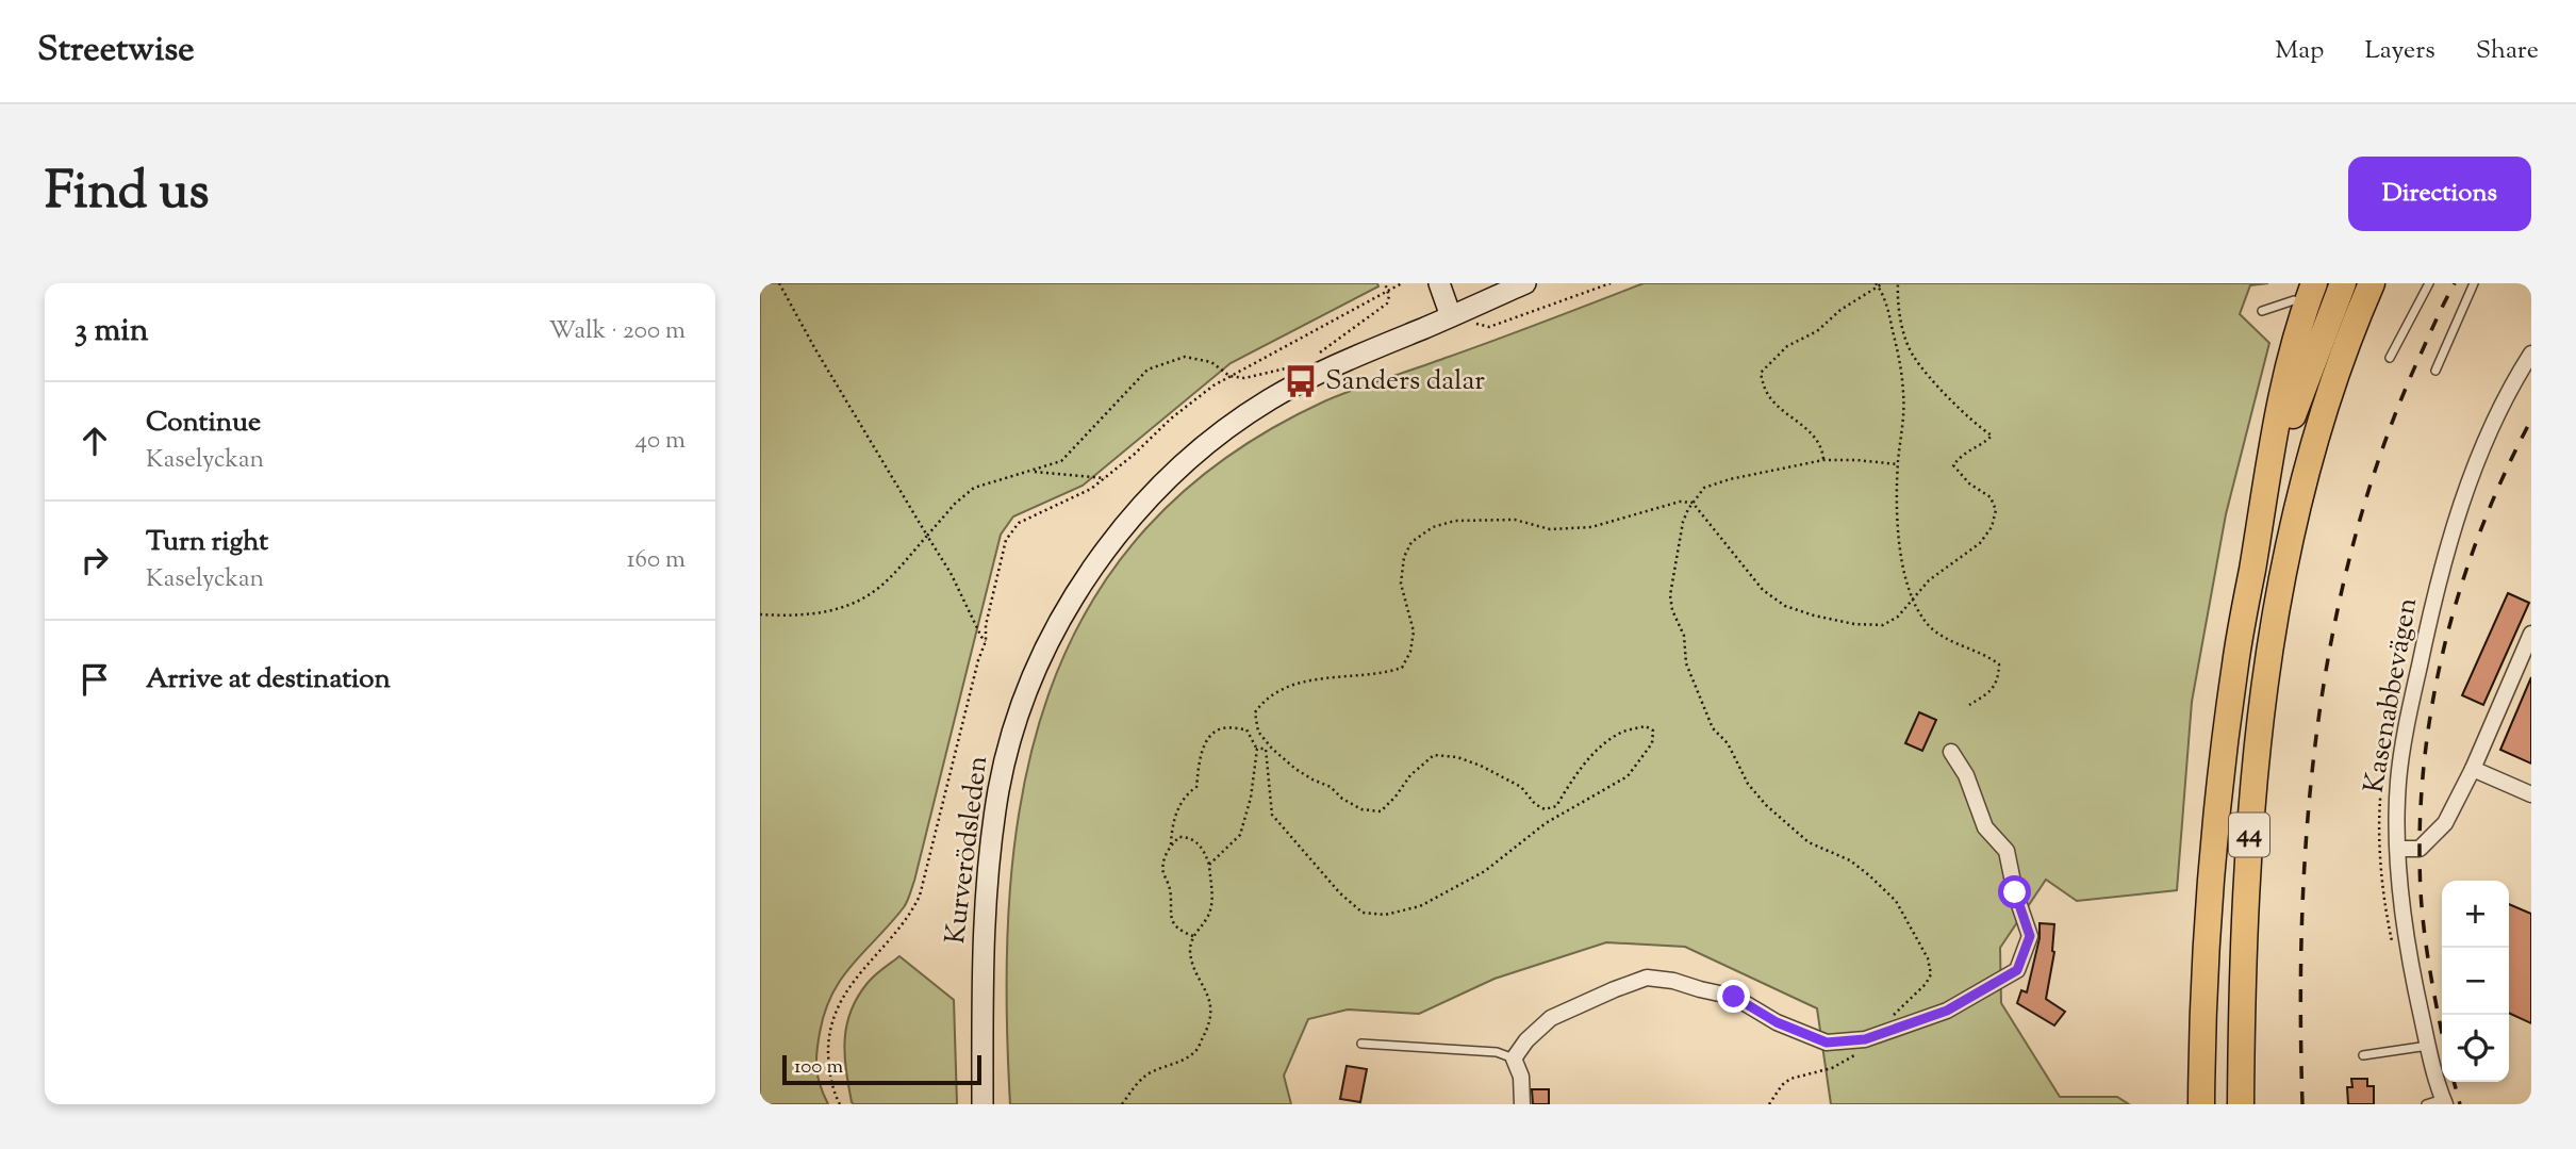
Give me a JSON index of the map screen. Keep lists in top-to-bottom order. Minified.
{"streets":{"highway":["44"],"main road":["Kurverödsleden"],"street":["Kasenabbevägen"]},"places":{"bus stop":["Sanders dalar"]},"scale_bar":"100 m","page":{"header":"Streetwise","nav":["Map","Layers","Share"],"title":"Find us","buttons":"Directions","heading":["3 min","Walk · 200 m"],"list":[["Continue","Kaselyckan","40 m"],["Turn right","Kaselyckan","160 m"],"Arrive at destination"],"map_buttons":["+","−"],"scale":"100 m"}}
